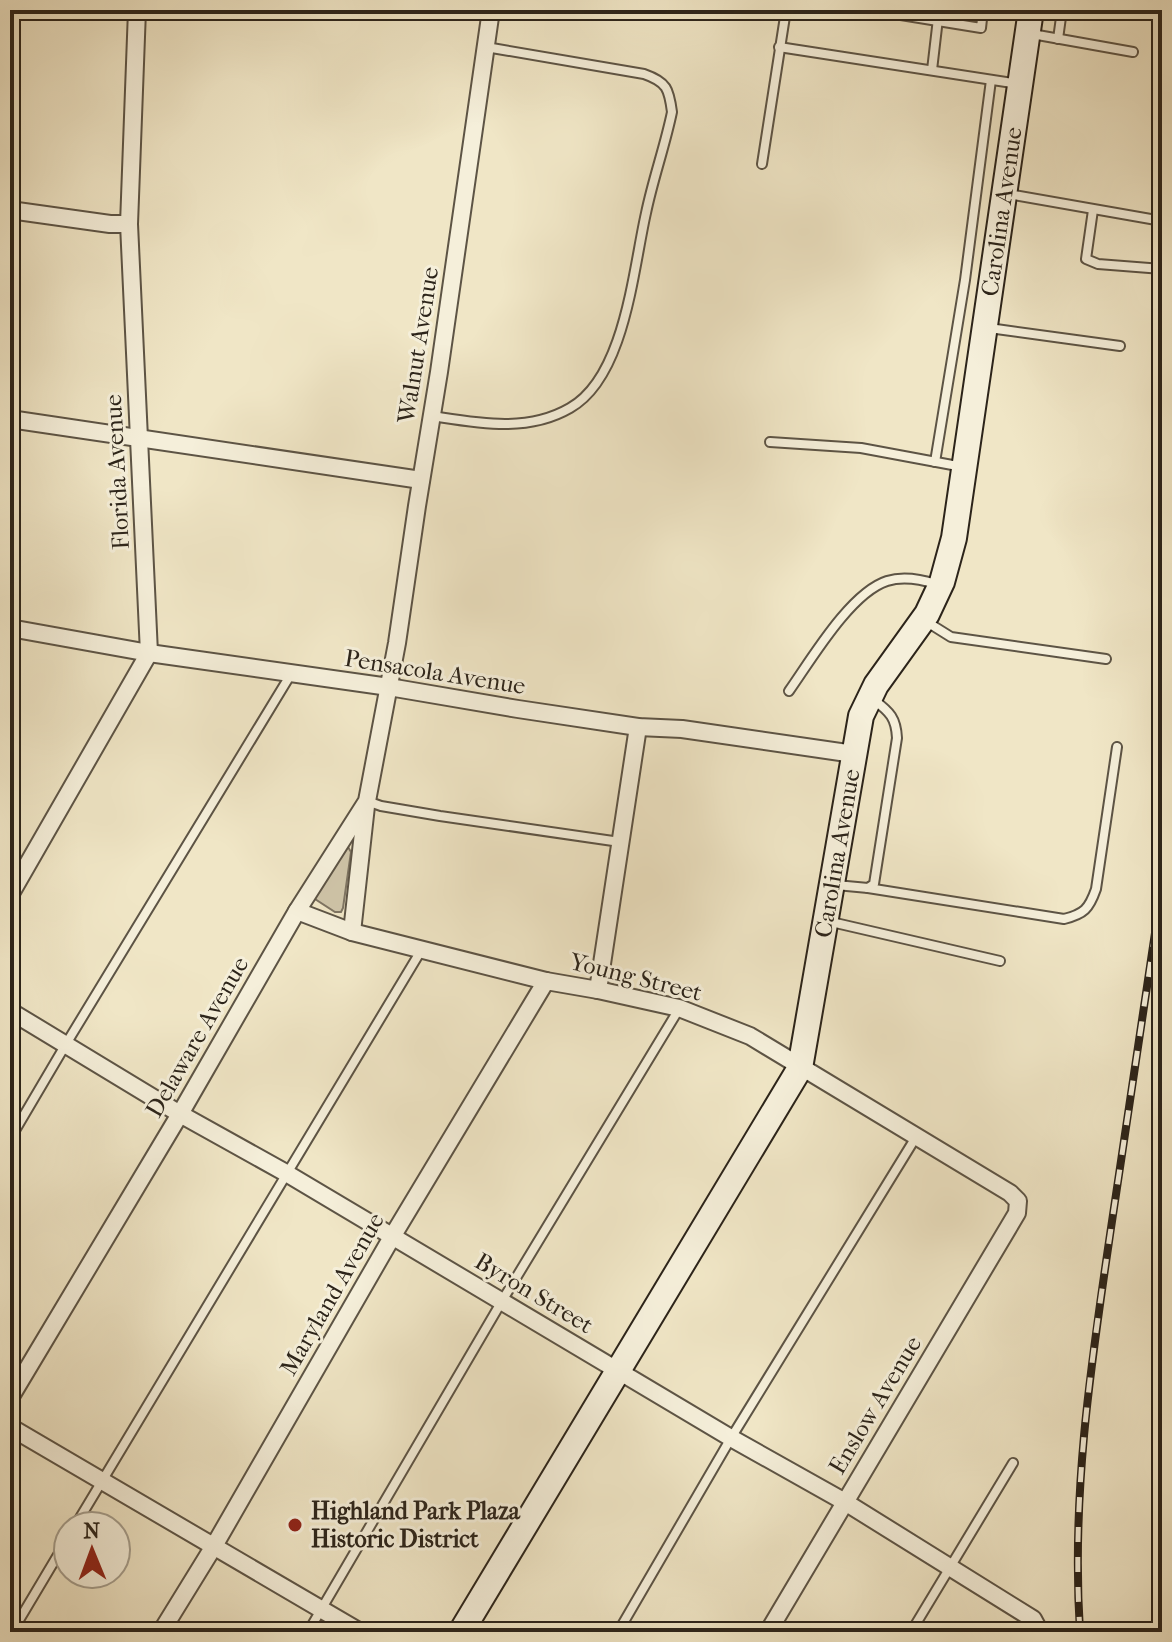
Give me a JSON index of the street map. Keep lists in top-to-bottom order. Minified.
{"streets":{"street":["Carolina Avenue","Walnut Avenue","Florida Avenue","Pensacola Avenue","Young Street","Delaware Avenue","Byron Street","Maryland Avenue","Enslow Avenue"]},"crossings":[["Carolina Avenue","Pensacola Avenue"],["Carolina Avenue","Young Street"],["Carolina Avenue","Byron Street"],["Walnut Avenue","Pensacola Avenue"],["Walnut Avenue","Delaware Avenue"],["Florida Avenue","Pensacola Avenue"],["Pensacola Avenue","Delaware Avenue"],["Young Street","Delaware Avenue"],["Young Street","Maryland Avenue"],["Young Street","Enslow Avenue"],["Delaware Avenue","Byron Street"],["Byron Street","Maryland Avenue"],["Byron Street","Enslow Avenue"]],"places":["Highland Park Plaza Historic District"],"north":"top"}
